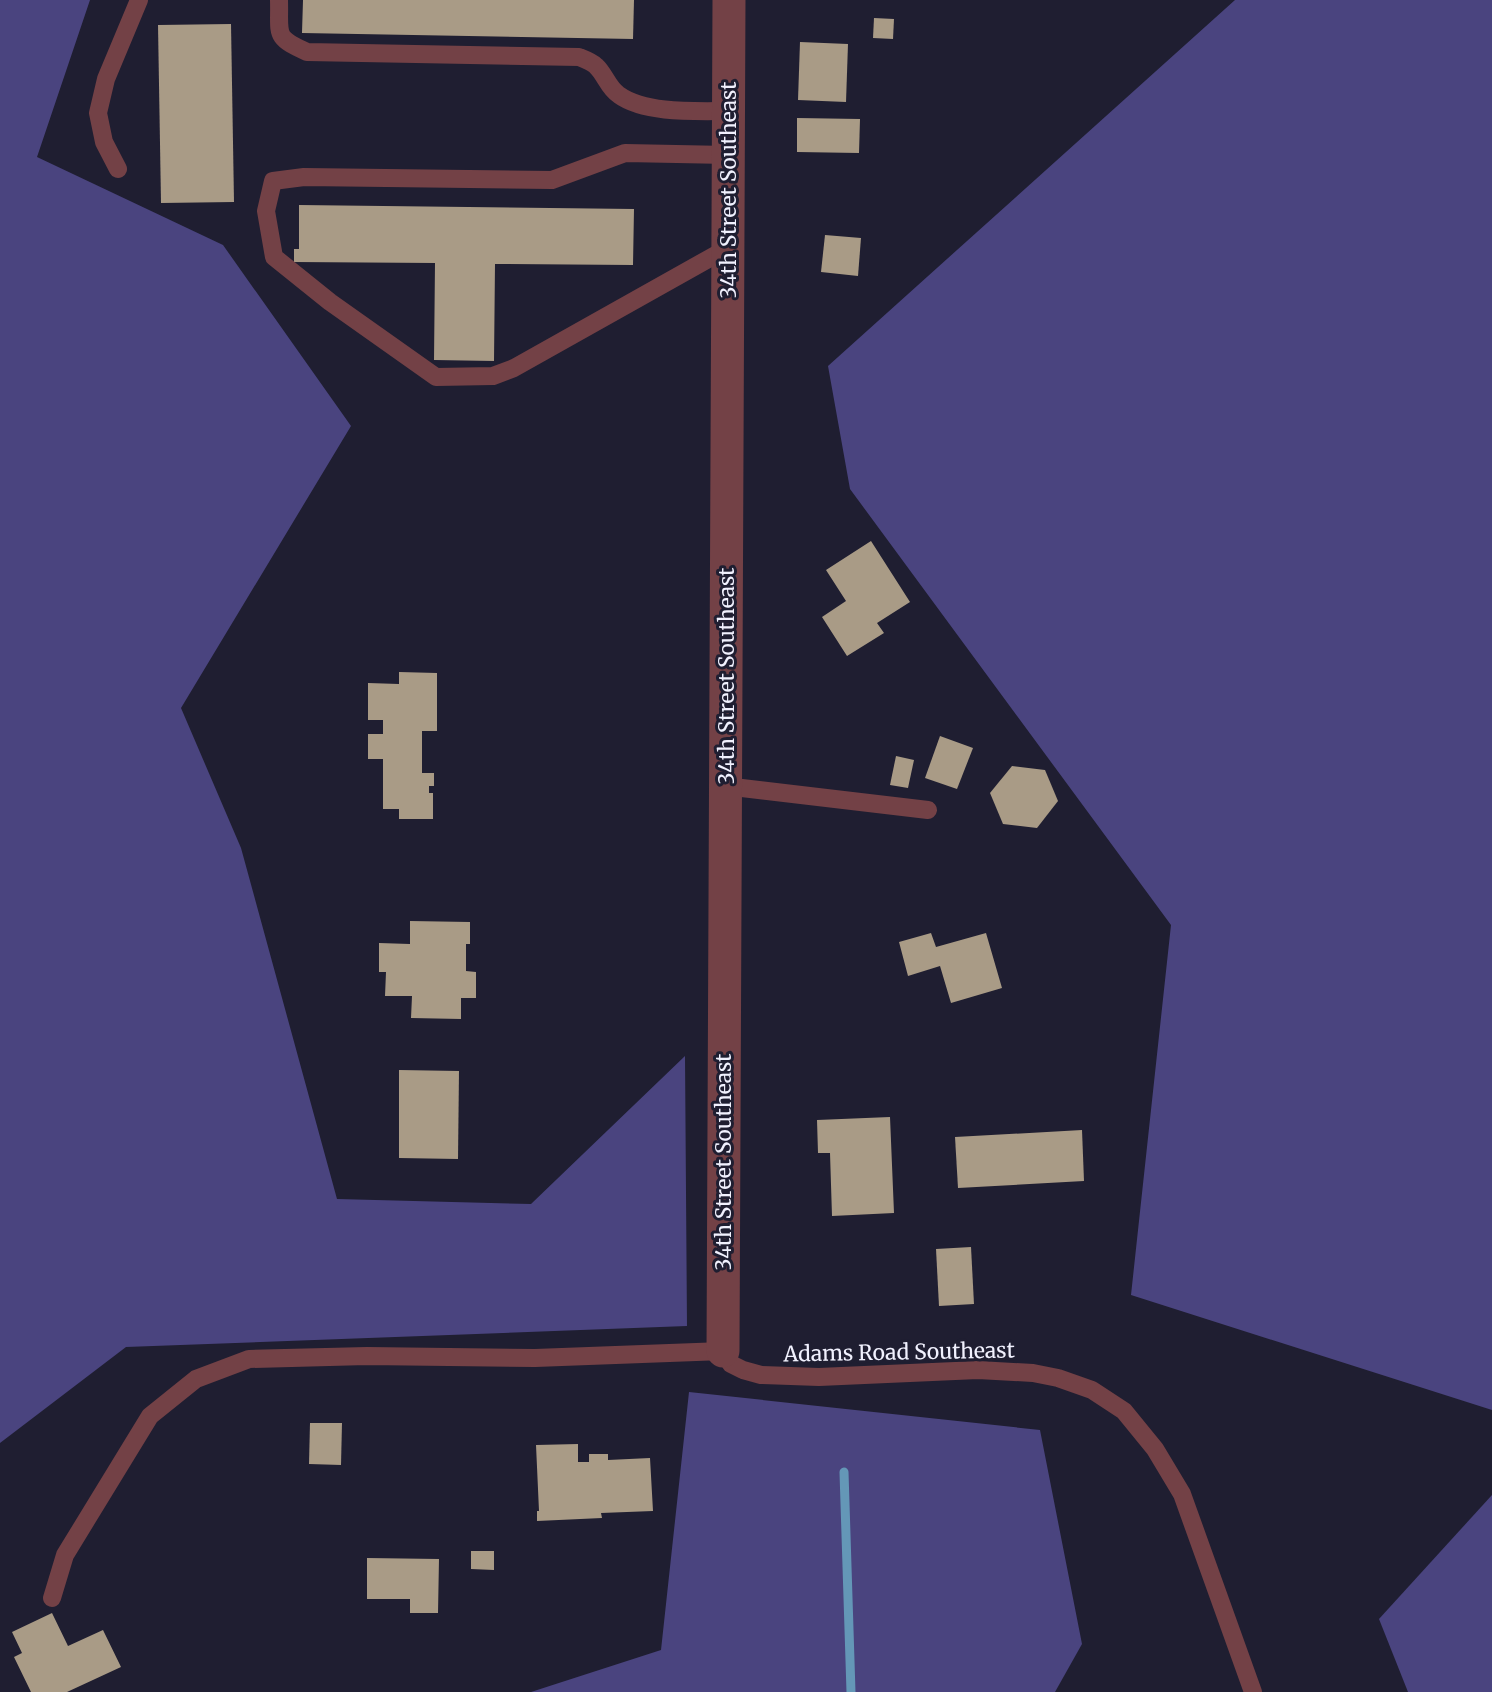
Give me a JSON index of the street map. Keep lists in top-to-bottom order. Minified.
{"streets":{"street":["34th Street Southeast"],"lane":["Adams Road Southeast"]},"crossings":[["34th Street Southeast","Adams Road Southeast"]]}
